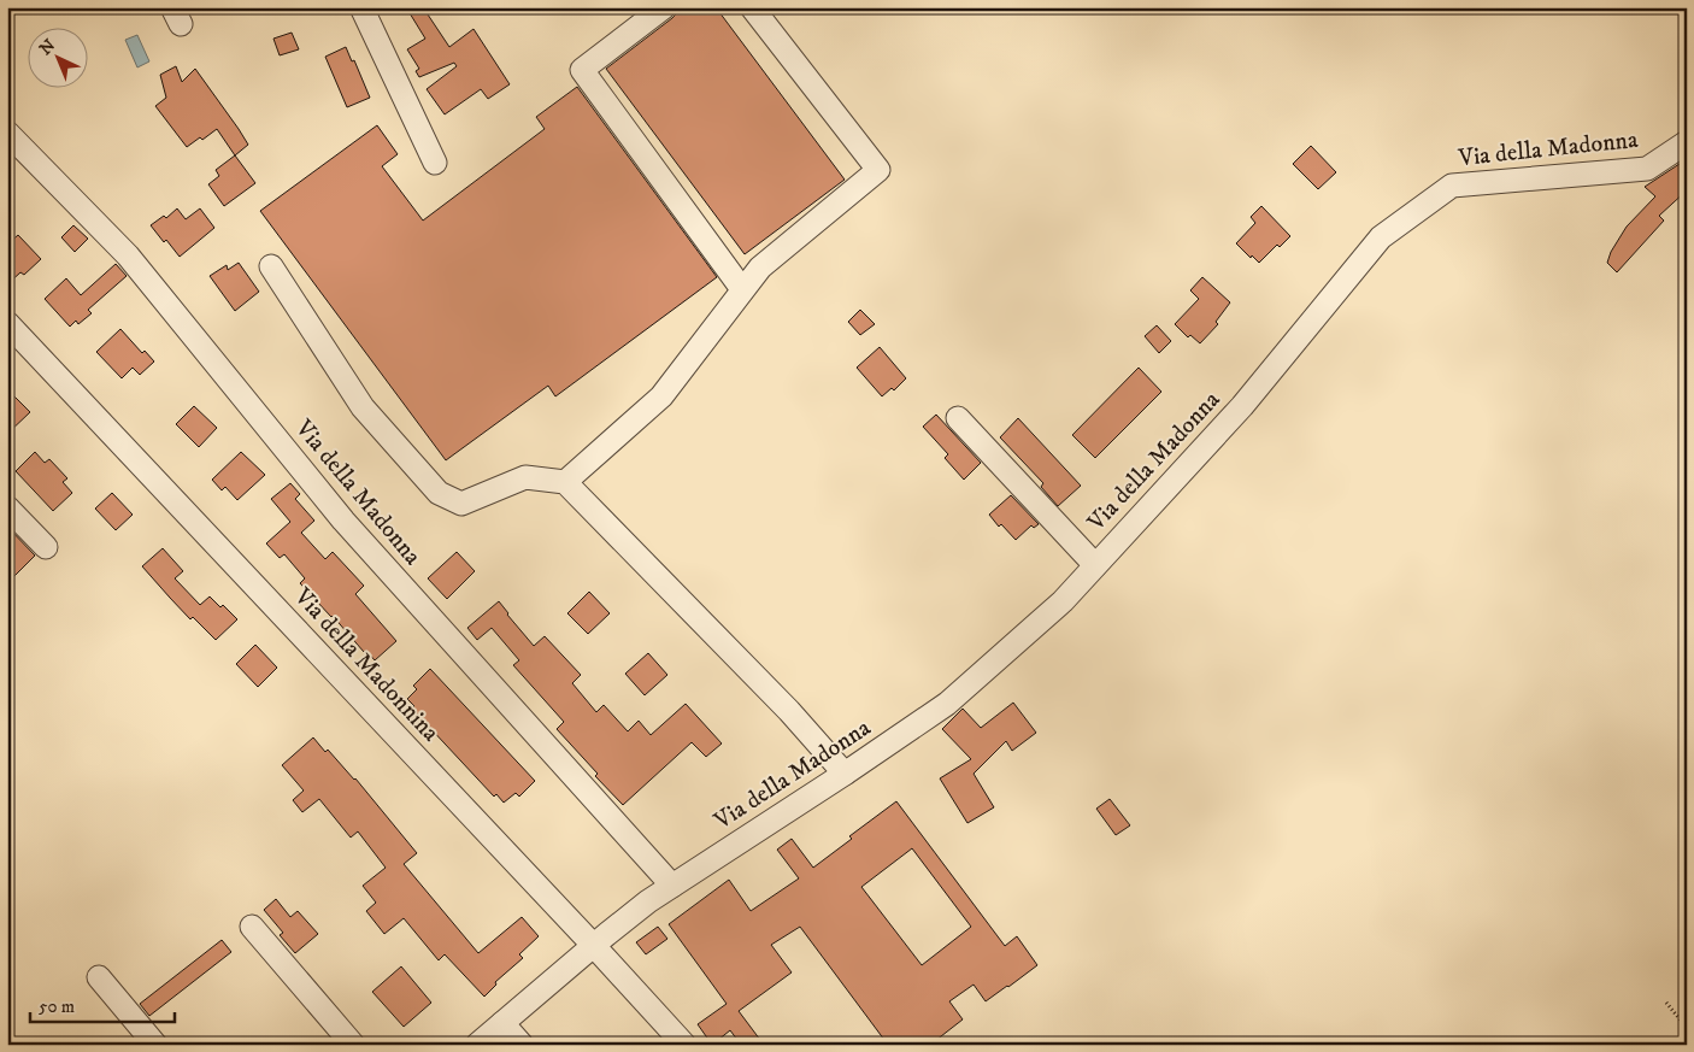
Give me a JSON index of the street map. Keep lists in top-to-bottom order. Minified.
{"streets":{"street":["Via della Madonna","Via della Madonnina"]},"crossings":[["Via della Madonna","Via della Madonnina"]],"scale_bar":"50 m","north":"top left"}
